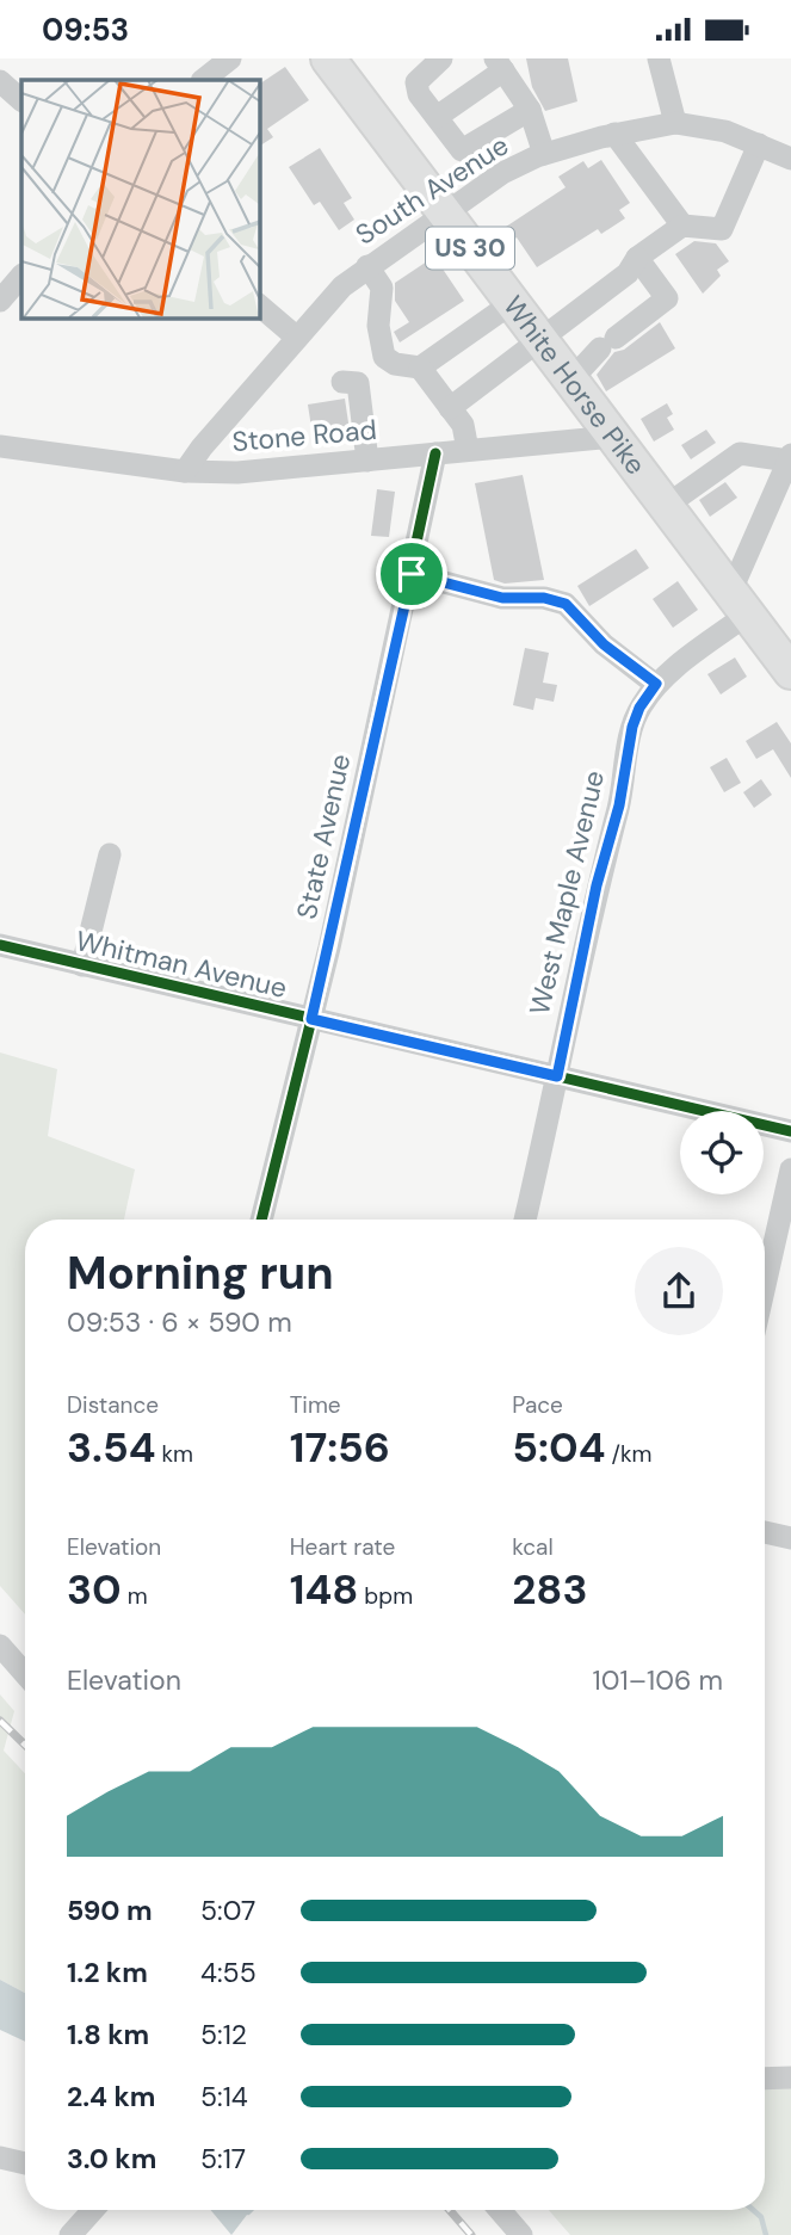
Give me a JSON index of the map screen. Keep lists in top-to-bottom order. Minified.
{"streets":{"highway":["US 30","White Horse Pike"],"street":["South Avenue","Stone Road","State Avenue","West Maple Avenue","Whitman Avenue"]},"crossings":[["South Avenue","White Horse Pike"],["South Avenue","Stone Road"],["White Horse Pike","Stone Road"],["White Horse Pike","West Maple Avenue"],["Stone Road","State Avenue"],["State Avenue","Whitman Avenue"],["West Maple Avenue","Whitman Avenue"]],"page":{"status":"09:53","heading":["Morning run","09:53 · 6 × 590 m"],"stats":[["Distance","3.54 km"],["Time","17:56"],["Pace","5:04 /km"],["Elevation","30 m"],["Heart rate","148 bpm"],["kcal","283"]],"chart":["Elevation","101–106 m"],"list":[{"name":"590 m","note":"5:07"},{"name":"1.2 km","note":"4:55"},{"name":"1.8 km","note":"5:12"},{"name":"2.4 km","note":"5:14"},{"name":"3.0 km","note":"5:17"}]}}
